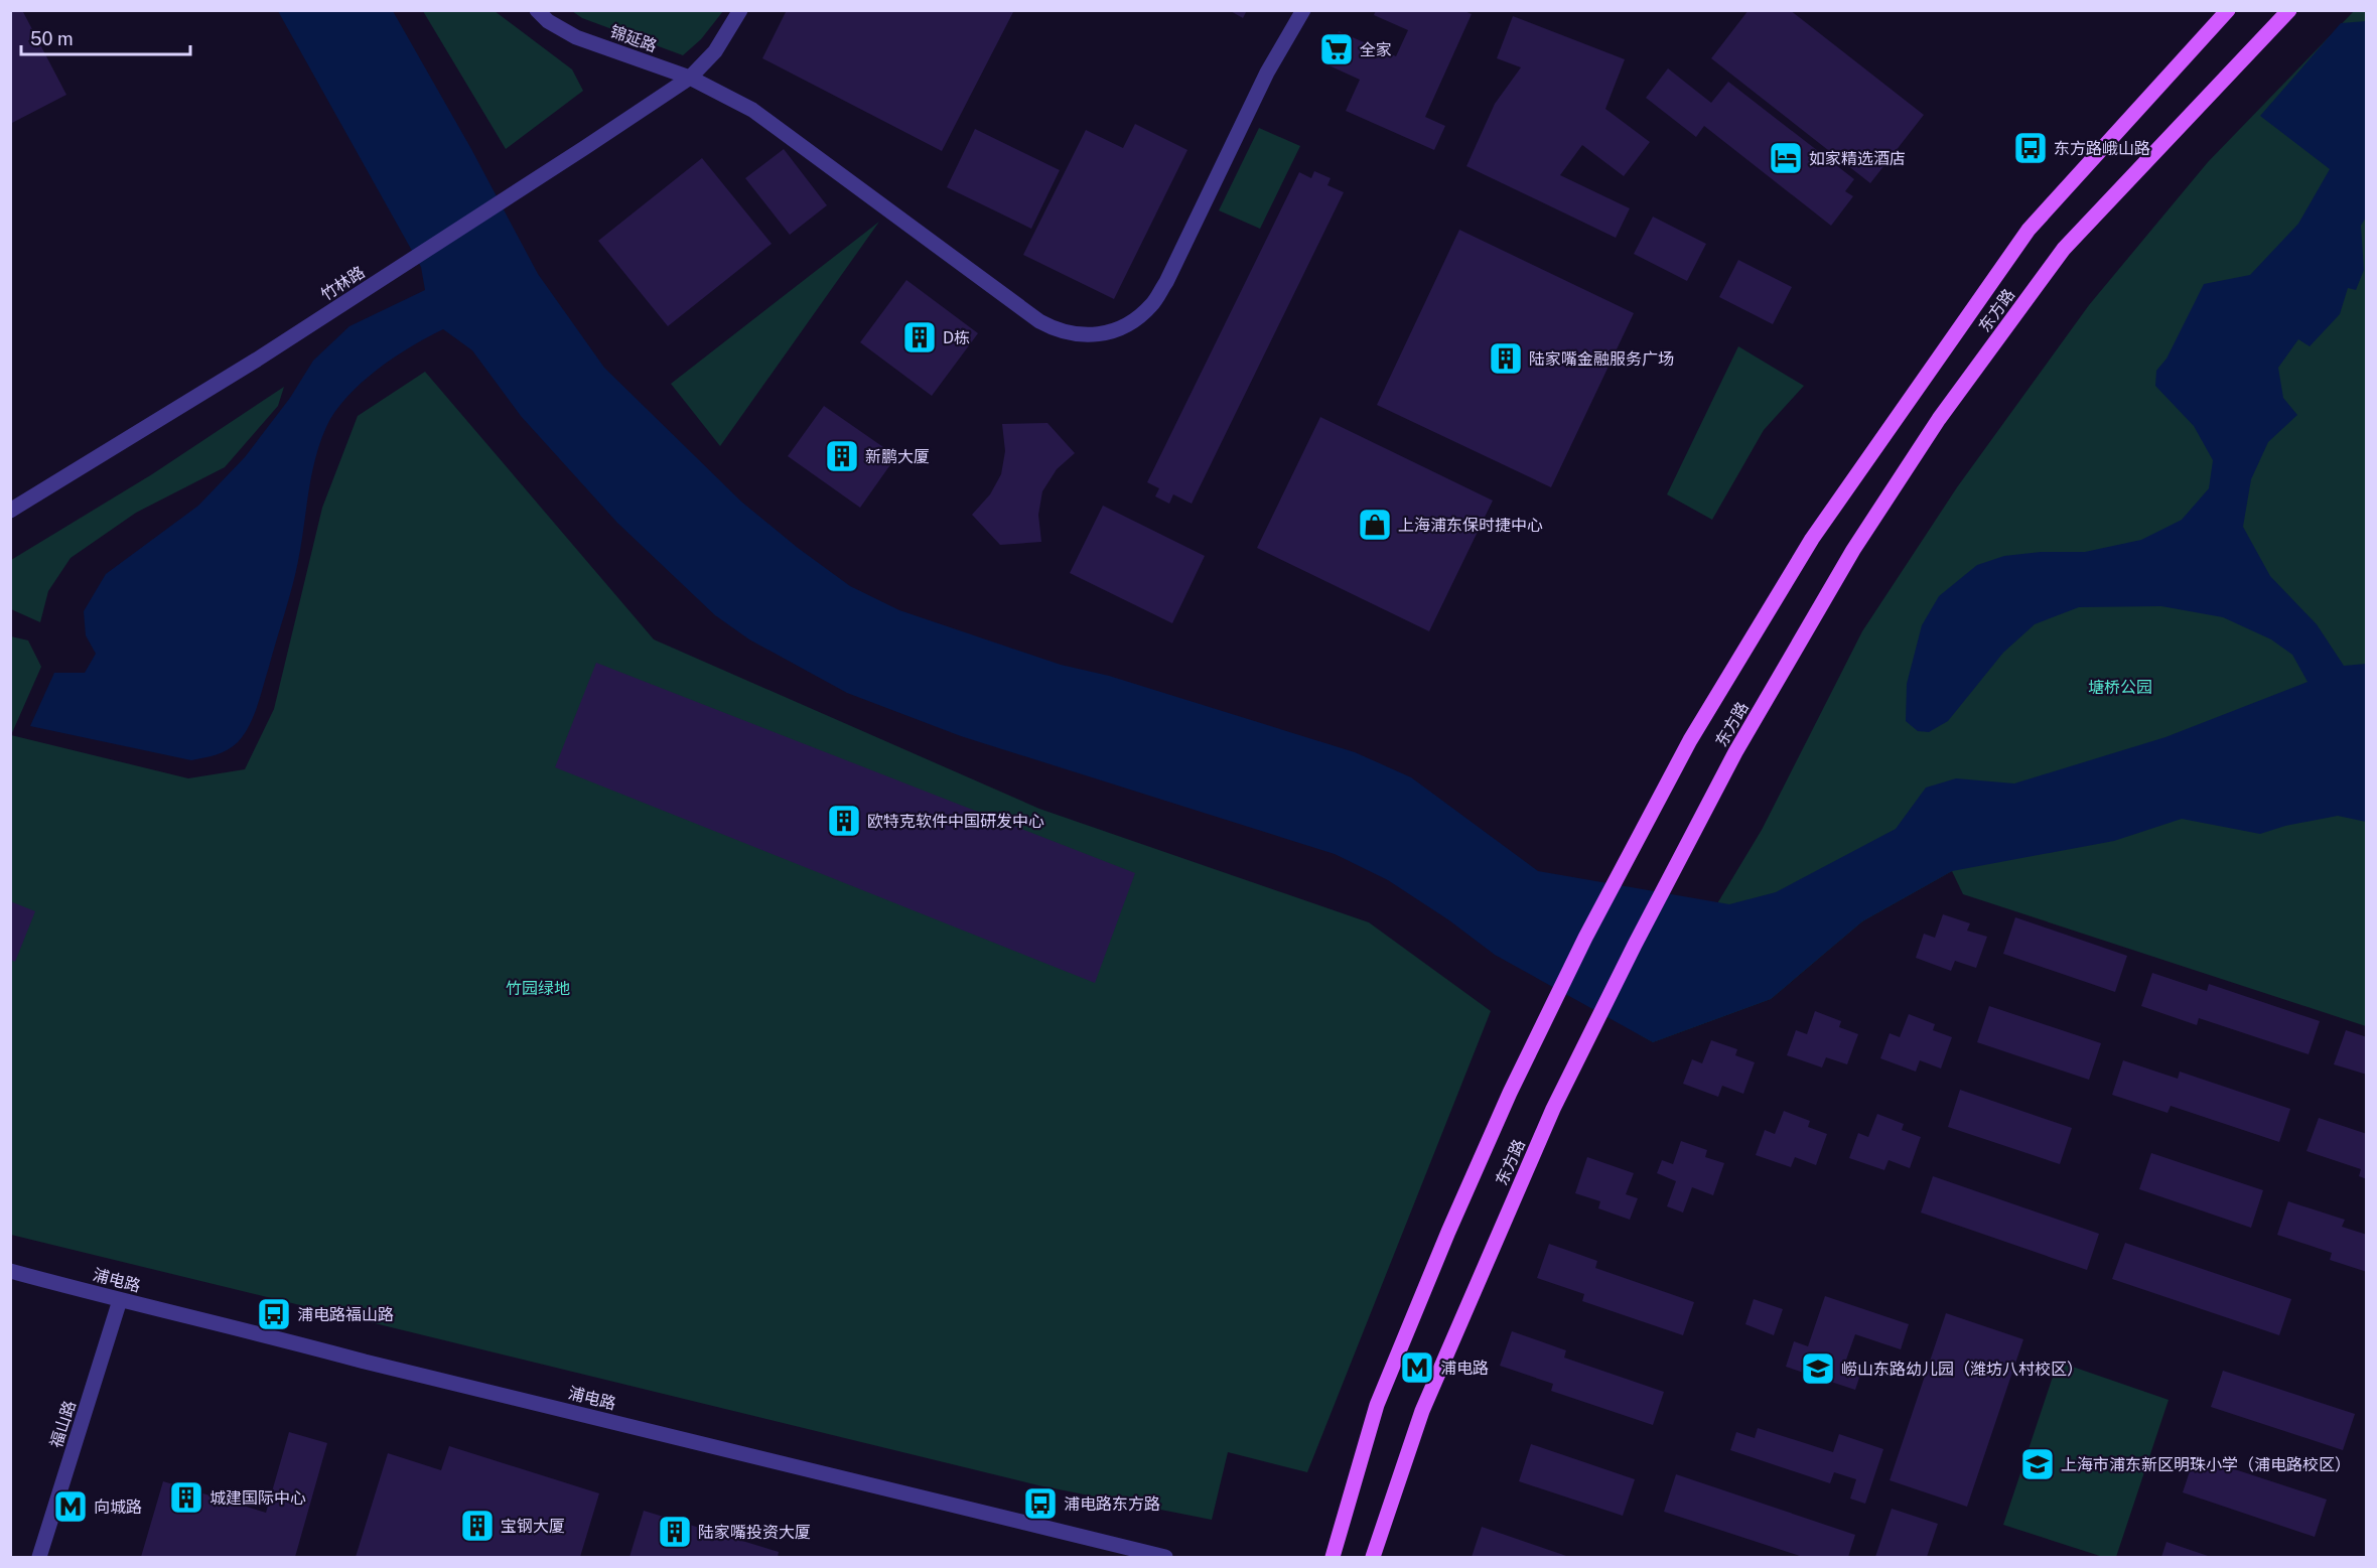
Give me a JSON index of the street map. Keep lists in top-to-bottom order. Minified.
{"streets":{"main road":["东方路"],"street":["锦延路","竹林路","浦电路","福山路"]},"crossings":[["锦延路","竹林路"],["浦电路","福山路"]],"parks":["塘桥公园","竹园绿地"],"places":{"supermarket":["全家"],"bus stop":["东方路峨山路","浦电路福山路","浦电路东方路"],"hotel":["如家精选酒店"],"building":["D栋","陆家嘴金融服务广场","新鹏大厦","欧特克软件中国研发中心","城建国际中心","宝钢大厦","陆家嘴投资大厦"],"shop":["上海浦东保时捷中心"],"metro station":["浦电路","向城路"],"school or university":["崂山东路幼儿园（潍坊八村校区）","上海市浦东新区明珠小学（浦电路校区）"]},"scale_bar":"50 m"}
